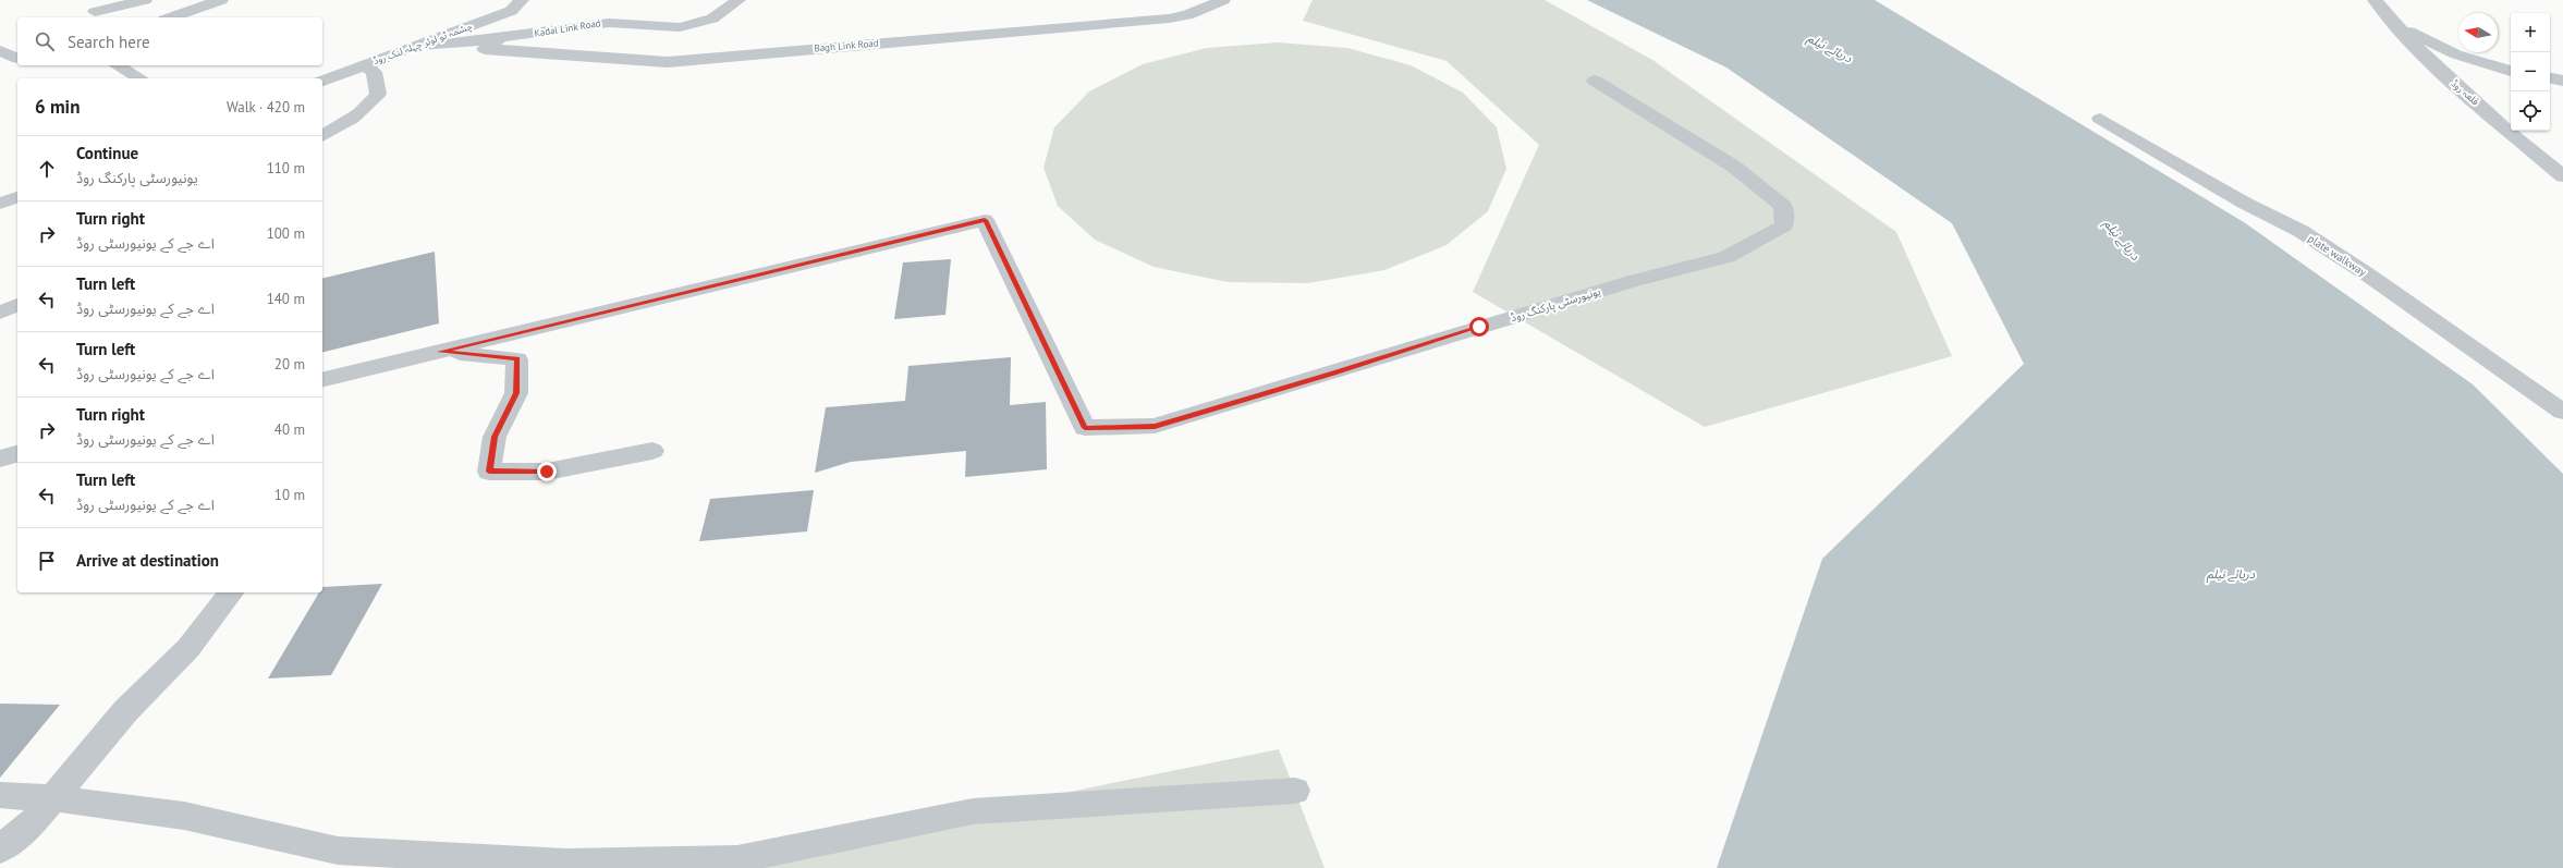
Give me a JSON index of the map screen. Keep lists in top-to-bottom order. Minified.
{"streets":{"street":["Kadal Link Road","چشمہ ٹو لوئر چہلہ لنک روڈ","Bagh Link Road","قلعہ روڈ","plate walkway","یونیورسٹی پارکنگ روڈ"]},"crossings":[["Kadal Link Road","چشمہ ٹو لوئر چہلہ لنک روڈ"],["Kadal Link Road","Bagh Link Road"]],"water":["دریائے نیلم"],"north":"left","page":{"map_buttons":["+","−"],"search":"Search here","heading":["6 min","Walk · 420 m"],"list":[["Continue","یونیورسٹی پارکنگ روڈ","110 m"],["Turn right","اے جے کے یونیورسٹی روڈ","100 m"],["Turn left","اے جے کے یونیورسٹی روڈ","140 m"],["Turn left","اے جے کے یونیورسٹی روڈ","20 m"],["Turn right","اے جے کے یونیورسٹی روڈ","40 m"],["Turn left","اے جے کے یونیورسٹی روڈ","10 m"],"Arrive at destination"]}}
